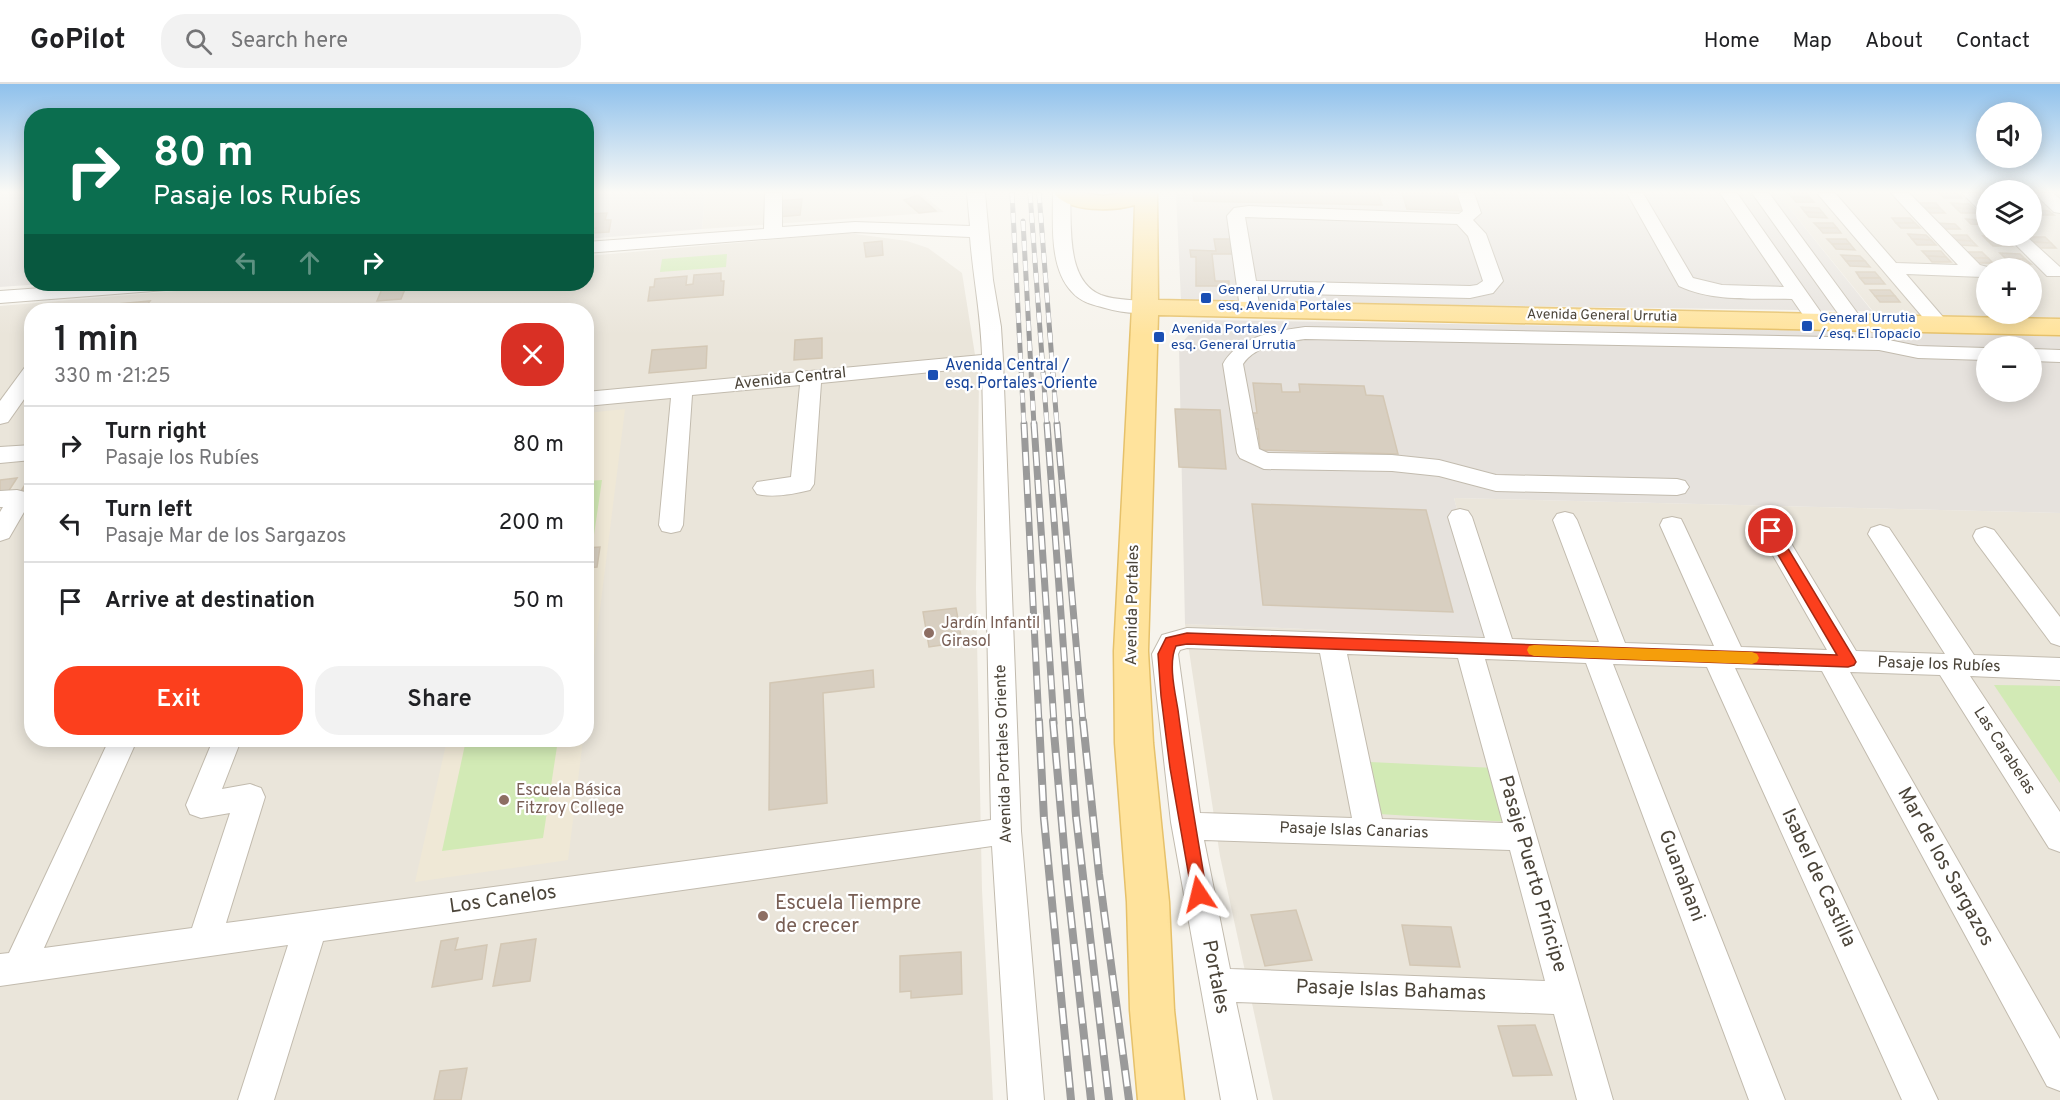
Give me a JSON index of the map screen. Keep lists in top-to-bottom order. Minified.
{"streets":{"main road":["Avenida General Urrutia","Avenida Portales"],"street":["Avenida Central","Pasaje los Rubíes","Las Carabelas","Avenida Portales Oriente","Pasaje Islas Canarias","Mar de los Sargazos","Pasaje Puerto Príncipe","Guanahani","Isabel de Castilla","Los Canelos","Portales","Pasaje Islas Bahamas"]},"crossings":[["Avenida General Urrutia","Avenida Portales"],["Avenida Central","Avenida Portales Oriente"],["Pasaje los Rubíes","Las Carabelas"],["Pasaje los Rubíes","Mar de los Sargazos"],["Pasaje los Rubíes","Pasaje Puerto Príncipe"],["Pasaje los Rubíes","Guanahani"],["Pasaje los Rubíes","Isabel de Castilla"],["Pasaje los Rubíes","Portales"],["Avenida Portales Oriente","Los Canelos"],["Pasaje Islas Canarias","Pasaje Puerto Príncipe"],["Pasaje Islas Canarias","Portales"],["Pasaje Puerto Príncipe","Pasaje Islas Bahamas"],["Portales","Pasaje Islas Bahamas"]],"places":{"transit":["General Urrutia / esq. Avenida Portales","General Urrutia / esq. El Topacio","Avenida Portales / esq. General Urrutia","Avenida Central / esq. Portales-Oriente"],"other":["Jardín Infantil Girasol","Escuela Básica Fitzroy College","Escuela Tiempre de crecer"]},"page":{"header":"GoPilot","search":"Search here","nav":["Home","Map","About","Contact"],"map_buttons":["+","−"],"turn":["80 m","Pasaje los Rubíes"],"heading":["1 min","330 m · 21:25"],"list":[{"name":"Turn right","note":"Pasaje los Rubíes","value":"80 m"},{"name":"Turn left","note":"Pasaje Mar de los Sargazos","value":"200 m"},{"name":"Arrive at destination","value":"50 m"}],"buttons":["Exit","Share"]}}
